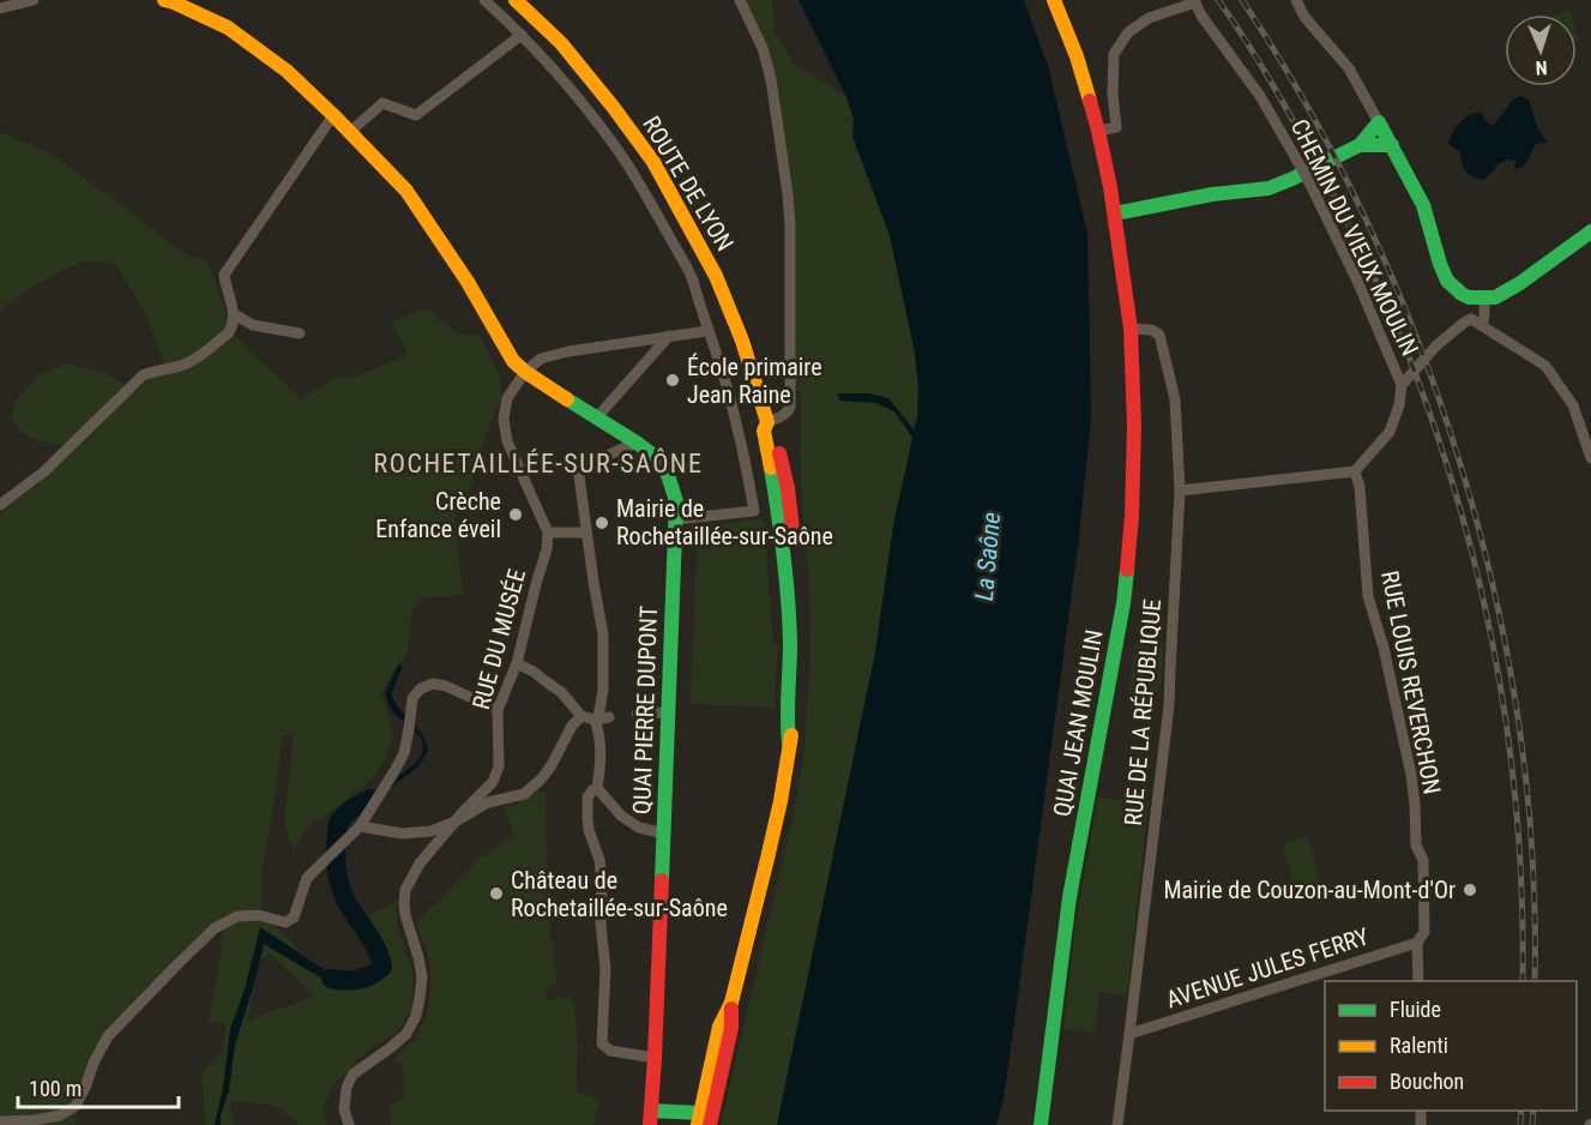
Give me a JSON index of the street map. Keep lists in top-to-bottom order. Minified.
{"streets":{"main road":["ROUTE DE LYON","QUAI PIERRE DUPONT","QUAI JEAN MOULIN"],"street":["CHEMIN DU VIEUX MOULIN","RUE DU MUSÉE","RUE LOUIS REVERCHON","RUE DE LA RÉPUBLIQUE","AVENUE JULES FERRY"]},"crossings":[["RUE LOUIS REVERCHON","AVENUE JULES FERRY"],["RUE DE LA RÉPUBLIQUE","QUAI JEAN MOULIN"],["RUE DE LA RÉPUBLIQUE","AVENUE JULES FERRY"]],"districts":["ROCHETAILLÉE-SUR-SAÔNE"],"water":["La Saône"],"places":["École primaire Jean Raine","Crèche Enfance éveil","Mairie de Rochetaillée-sur-Saône","Mairie de Couzon-au-Mont-d'Or","Château de Rochetaillée-sur-Saône"],"legend":["Fluide","Ralenti","Bouchon"],"scale_bar":"100 m","north":"bottom"}
